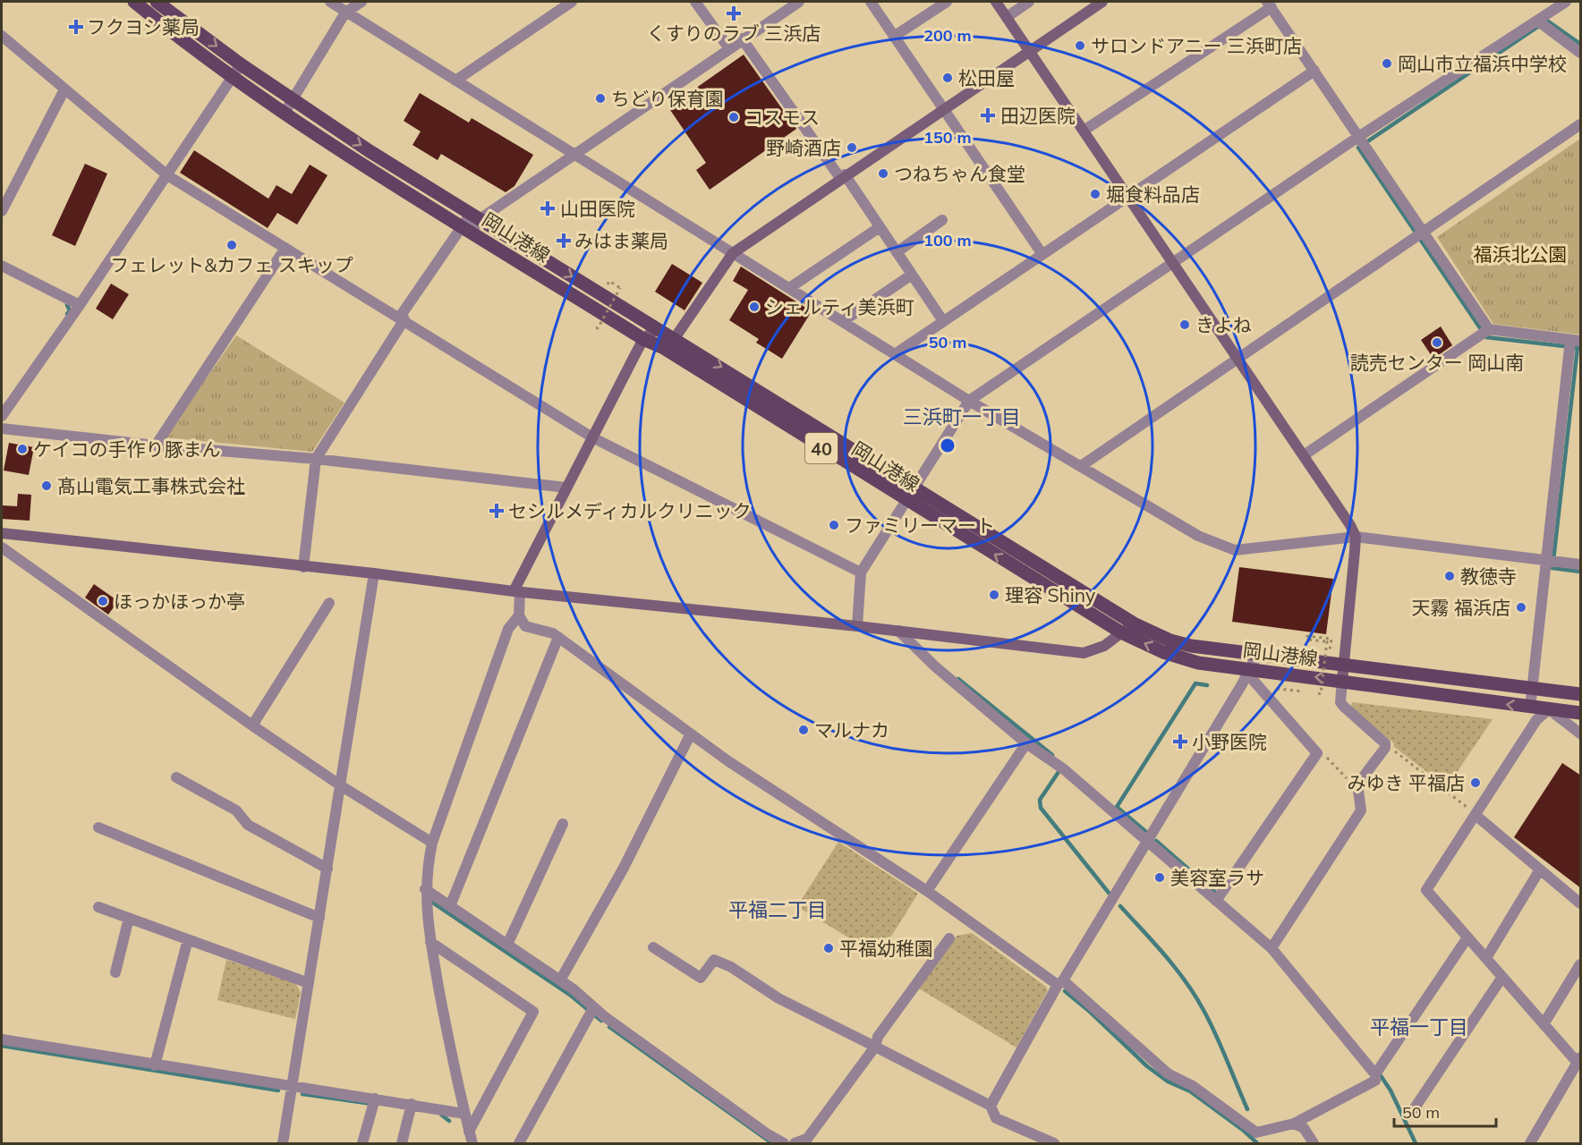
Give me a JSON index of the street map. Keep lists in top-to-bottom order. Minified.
{"streets":{"main road":["岡山港線","40"]},"districts":["三浜町一丁目","平福二丁目","平福一丁目"],"parks":["福浜北公園"],"places":{"health":["くすりのラブ 三浜店","フクヨシ薬局","田辺医院","山田医院","みはま薬局","セシルメディカルクリニック","小野医院"],"other":["サロンドアニー 三浜町店","岡山市立福浜中学校","松田屋","ちどり保育園","コスモス","野崎酒店","つねちゃん食堂","堀食料品店","フェレット&カフェ スキップ","シェルティ美浜町","きよね","読売センター 岡山南","ケイコの手作り豚まん","髙山電気工事株式会社","ファミリーマート","教徳寺","理容 Shiny","ほっかほっか亭","天霧 福浜店","マルナカ","みゆき 平福店","美容室ラサ","平福幼稚園"]},"scale_bar":"50 m","rings":["200 m","150 m","100 m","50 m"]}
